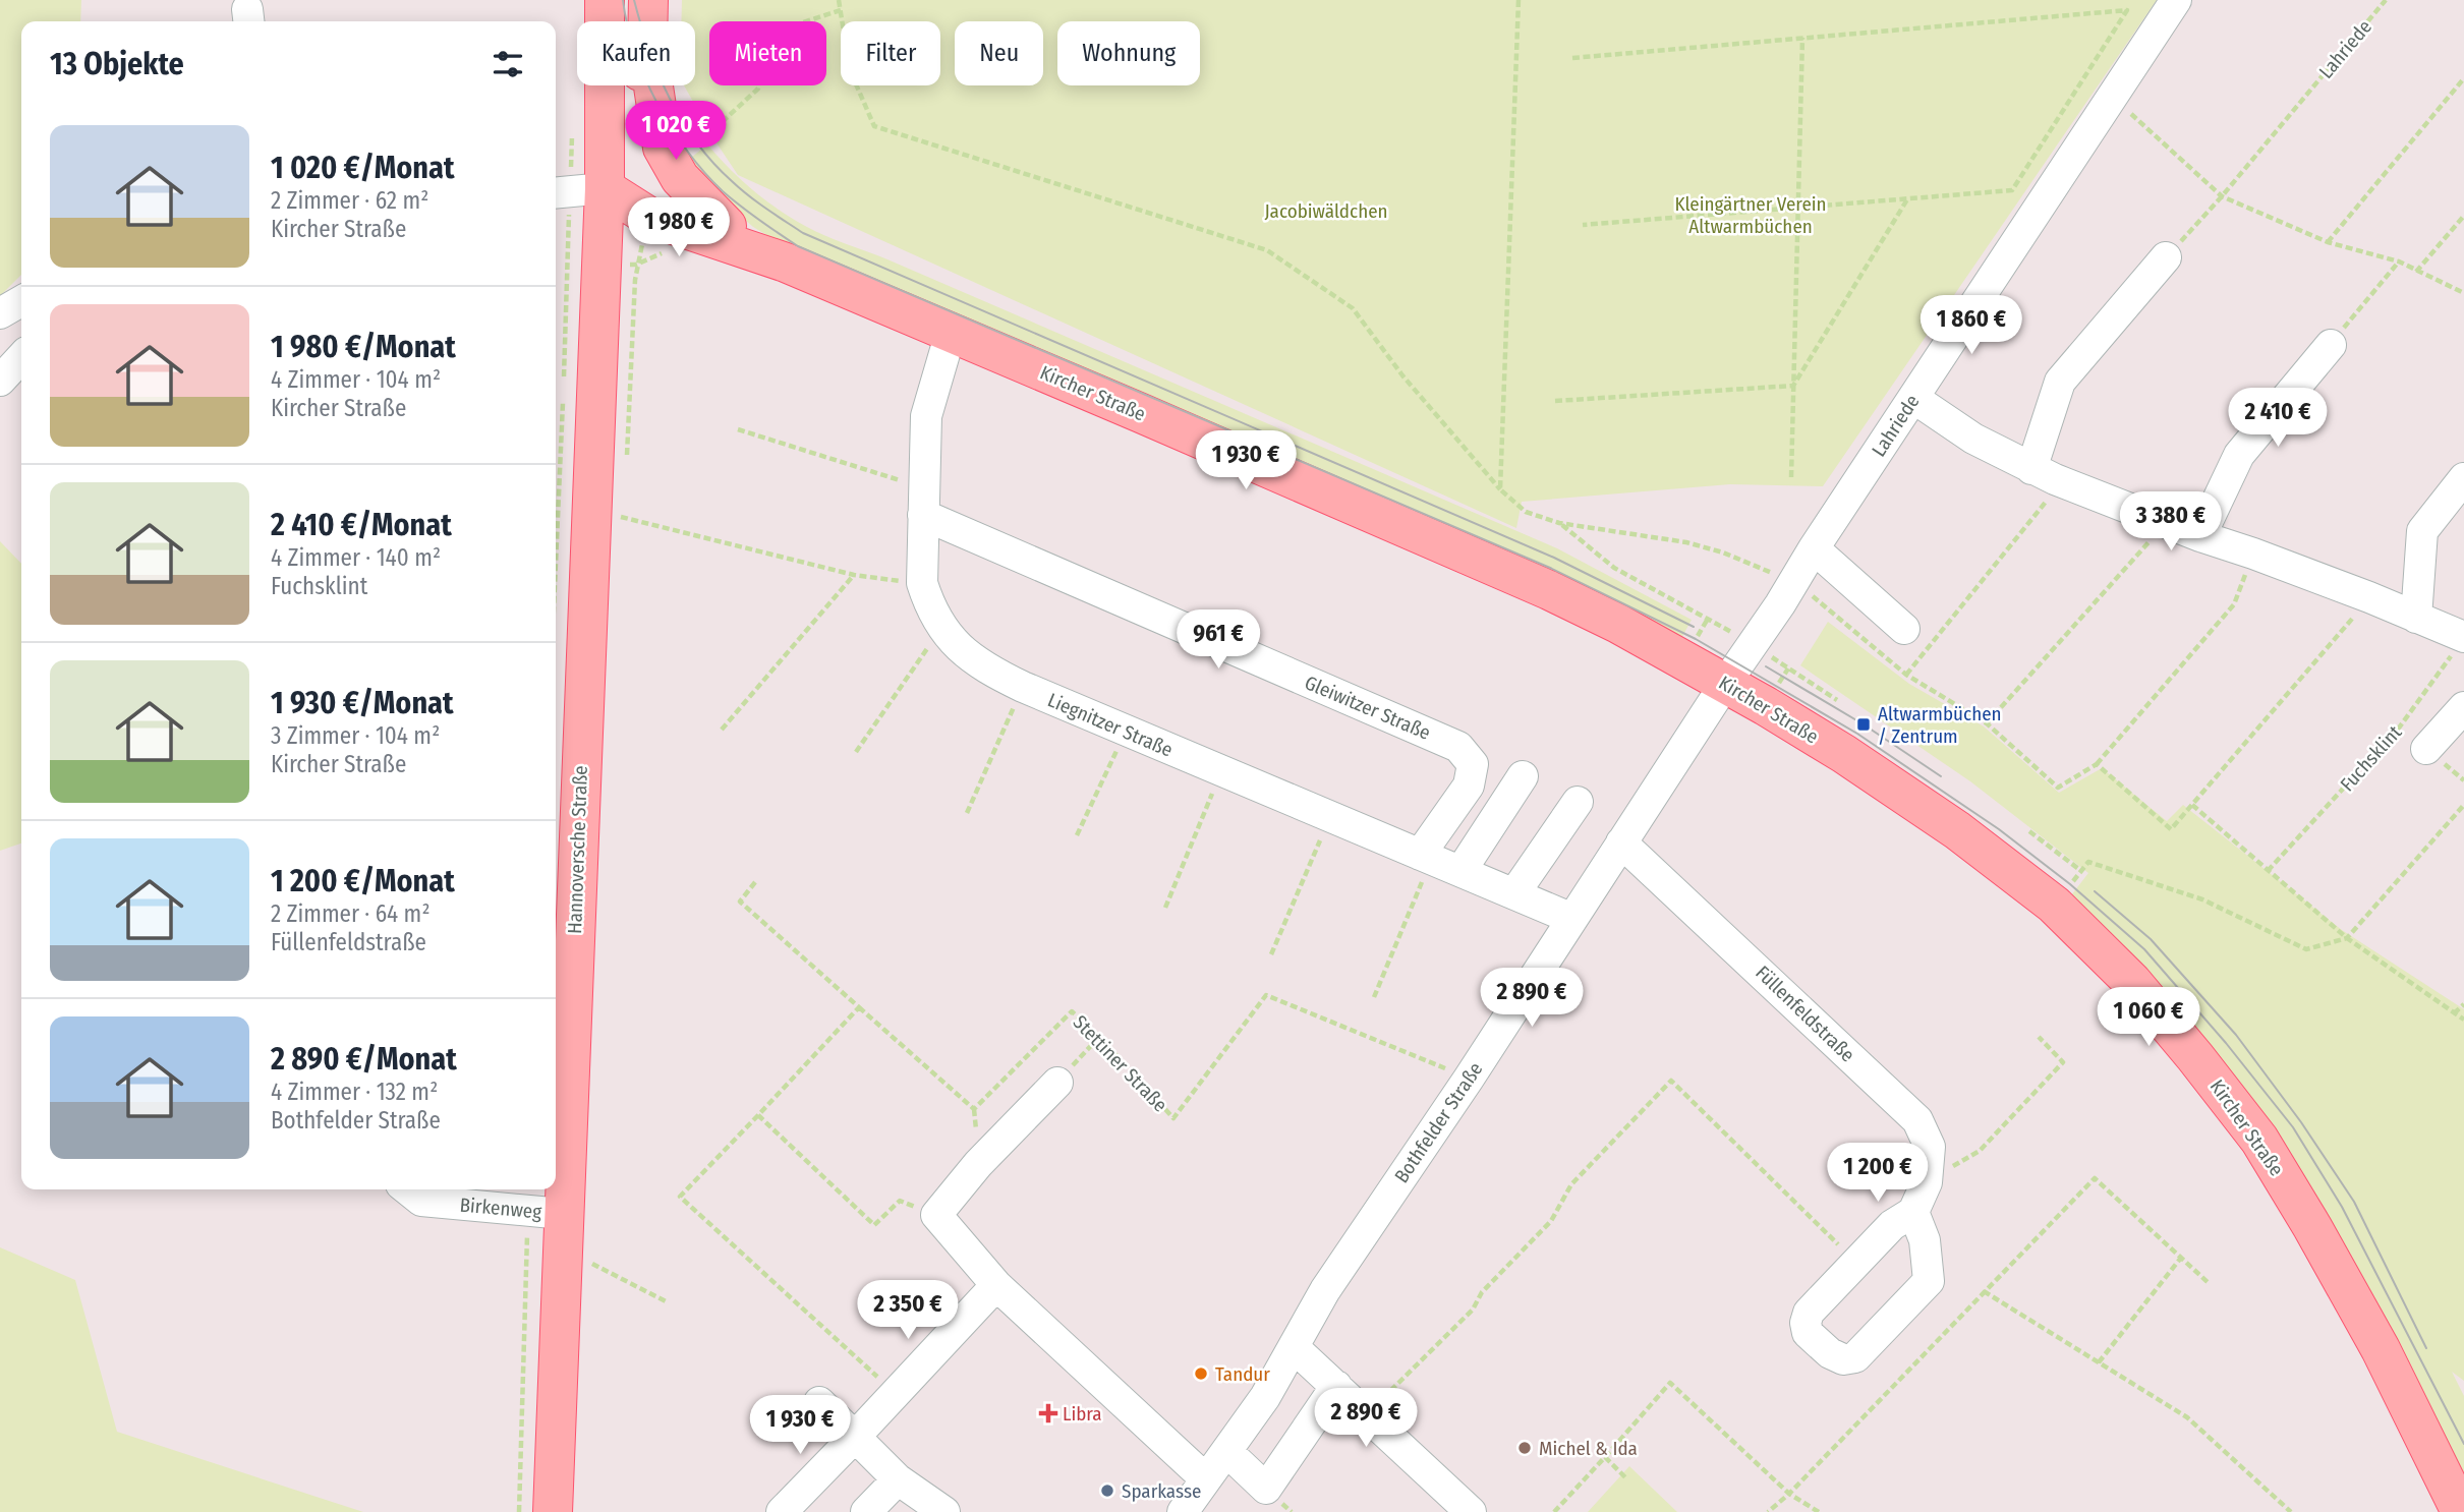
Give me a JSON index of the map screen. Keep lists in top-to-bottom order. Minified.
{"streets":{"main road":["Kircher Straße","Hannoversche Straße"],"street":["Lahriede","Gleiwitzer Straße","Liegnitzer Straße","Füllenfeldstraße","Bothfelder Straße","Birkenweg"],"path":["Fuchsklint","Stettiner Straße"]},"crossings":[["Lahriede","Kircher Straße"],["Lahriede","Bothfelder Straße"],["Kircher Straße","Liegnitzer Straße"],["Kircher Straße","Hannoversche Straße"],["Kircher Straße","Bothfelder Straße"],["Gleiwitzer Straße","Liegnitzer Straße"],["Liegnitzer Straße","Bothfelder Straße"],["Hannoversche Straße","Birkenweg"],["Füllenfeldstraße","Bothfelder Straße"],["Stettiner Straße","Bothfelder Straße"]],"parks":["Kleingärtner Verein Altwarmbüchen","Jacobiwäldchen"],"places":{"transit":["Altwarmbüchen / Zentrum"],"other":["Tandur","Michel & Ida","Sparkasse"],"health":["Libra"]},"page":{"chip":["Kaufen","Mieten","Filter","Neu","Wohnung"],"heading":"13 Objekte","price":["1 020 €","1 980 €","1 860 €","2 410 €","1 930 €","3 380 €","961 €","2 890 €","1 060 €","1 200 €","2 350 €","2 890 €","1 930 €"],"list":[{"name":"1 020 €/Monat","note":"2 Zimmer · 62 m² · Kircher Straße"},{"name":"1 980 €/Monat","note":"4 Zimmer · 104 m² · Kircher Straße"},{"name":"2 410 €/Monat","note":"4 Zimmer · 140 m² · Fuchsklint"},{"name":"1 930 €/Monat","note":"3 Zimmer · 104 m² · Kircher Straße"},{"name":"1 200 €/Monat","note":"2 Zimmer · 64 m² · Füllenfeldstraße"},{"name":"2 890 €/Monat","note":"4 Zimmer · 132 m² · Bothfelder Straße"}]}}
